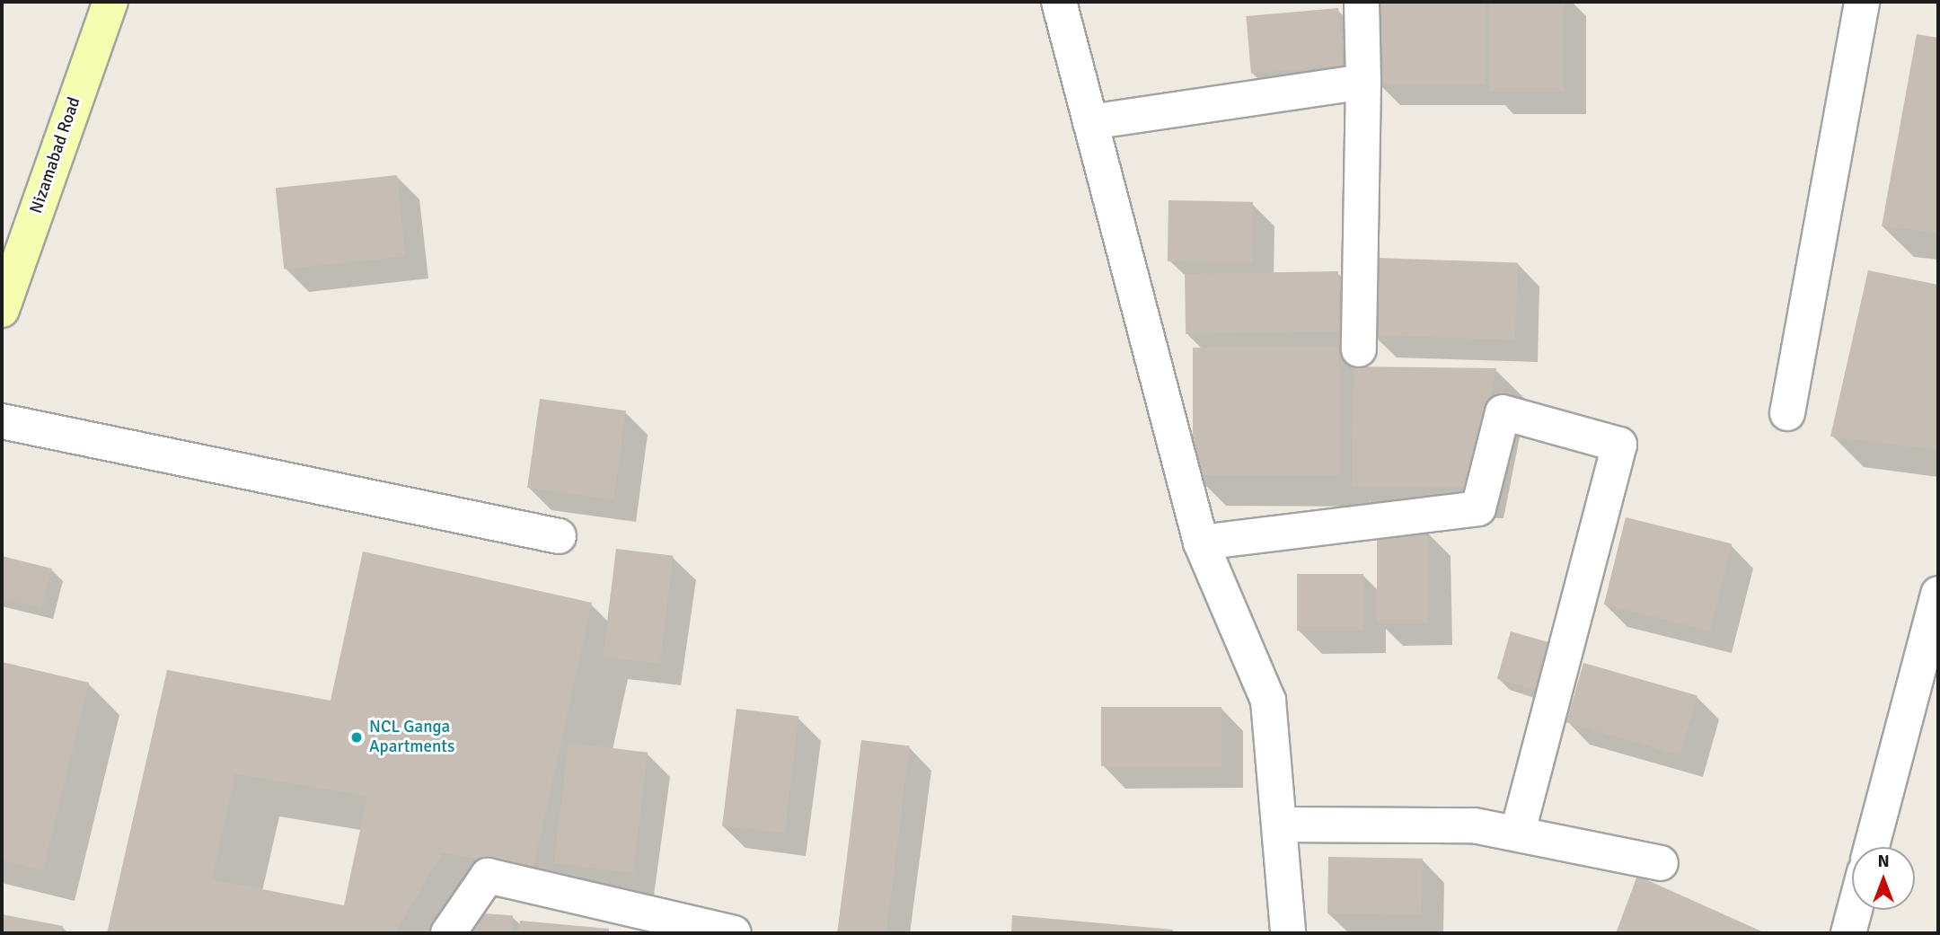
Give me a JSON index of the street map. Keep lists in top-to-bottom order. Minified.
{"streets":{"main road":["Nizamabad Road"]},"places":["NCL Ganga Apartments"],"north":"top"}
